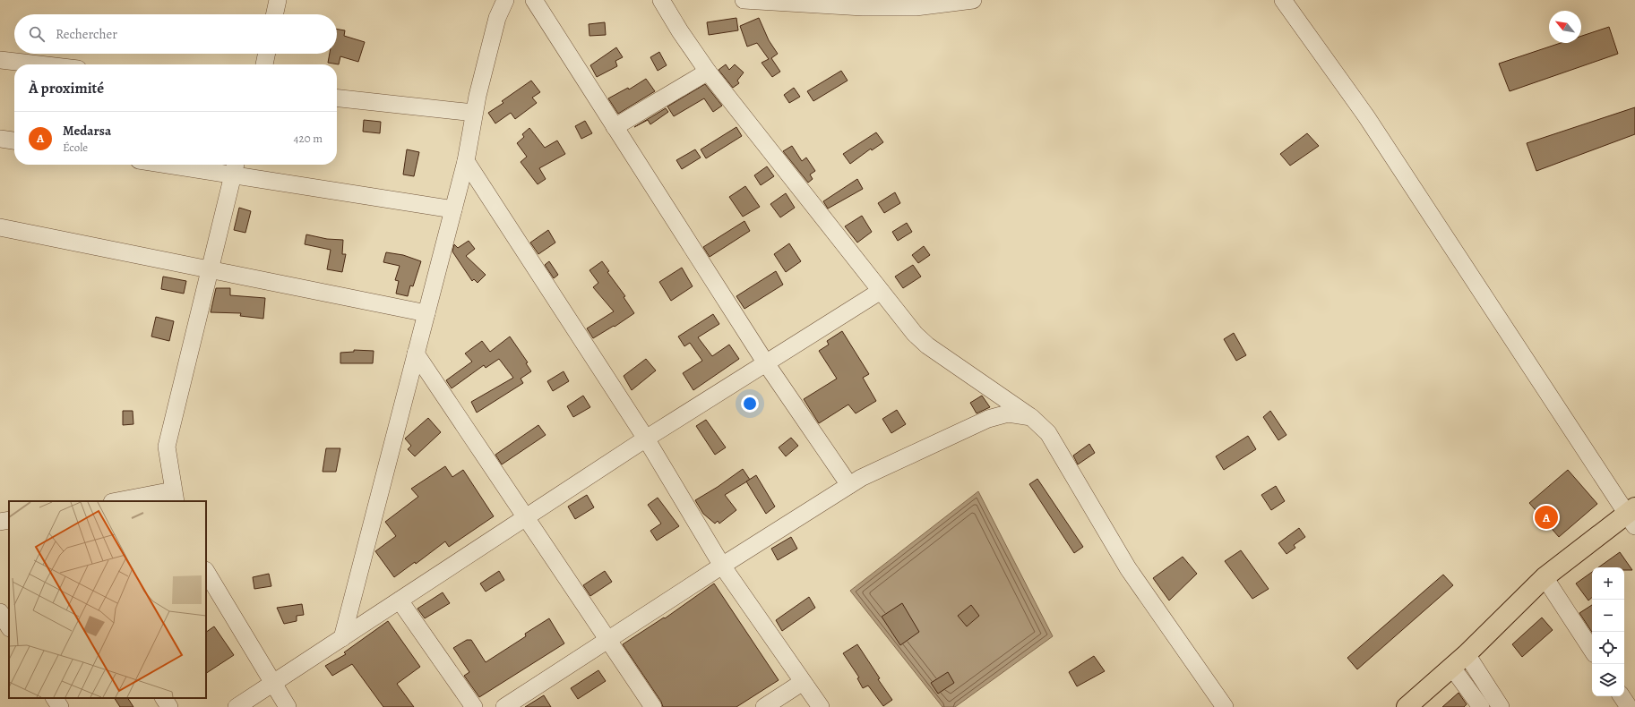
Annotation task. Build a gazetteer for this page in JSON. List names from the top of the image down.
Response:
{
  "north": "top left",
  "page": {
    "search": "Rechercher",
    "heading": "À proximité",
    "list": [
      {
        "mark": "A",
        "name": "Medarsa",
        "note": "École",
        "value": "420 m"
      }
    ],
    "pins": "A",
    "map_buttons": ["+", "−"]
  }
}
